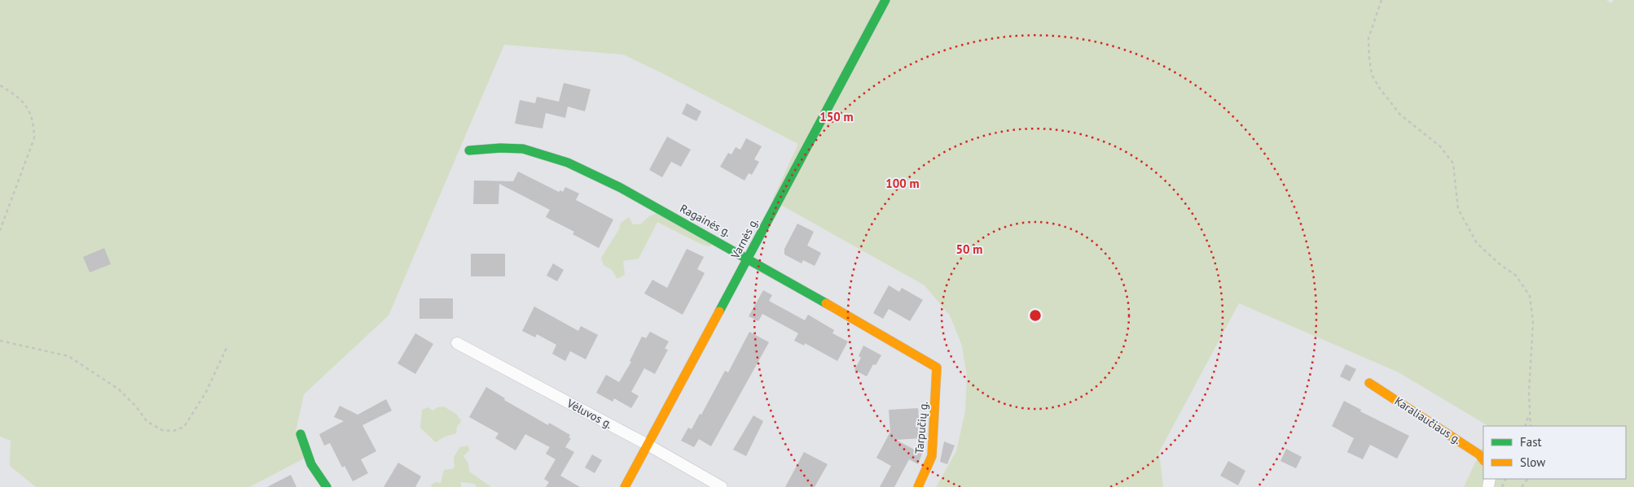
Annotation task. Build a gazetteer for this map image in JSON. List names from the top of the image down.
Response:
{
  "streets": {
    "street": [
      "Ragainės g.",
      "Varnės g.",
      "Vėluvos g.",
      "Karaliaučiaus g.",
      "Tarpučių g."
    ]
  },
  "crossings": [
    ["Ragainės g.", "Varnės g."],
    ["Ragainės g.", "Tarpučių g."],
    ["Varnės g.", "Vėluvos g."]
  ],
  "legend": ["Fast", "Slow"],
  "rings": ["150 m", "100 m", "50 m"]
}
